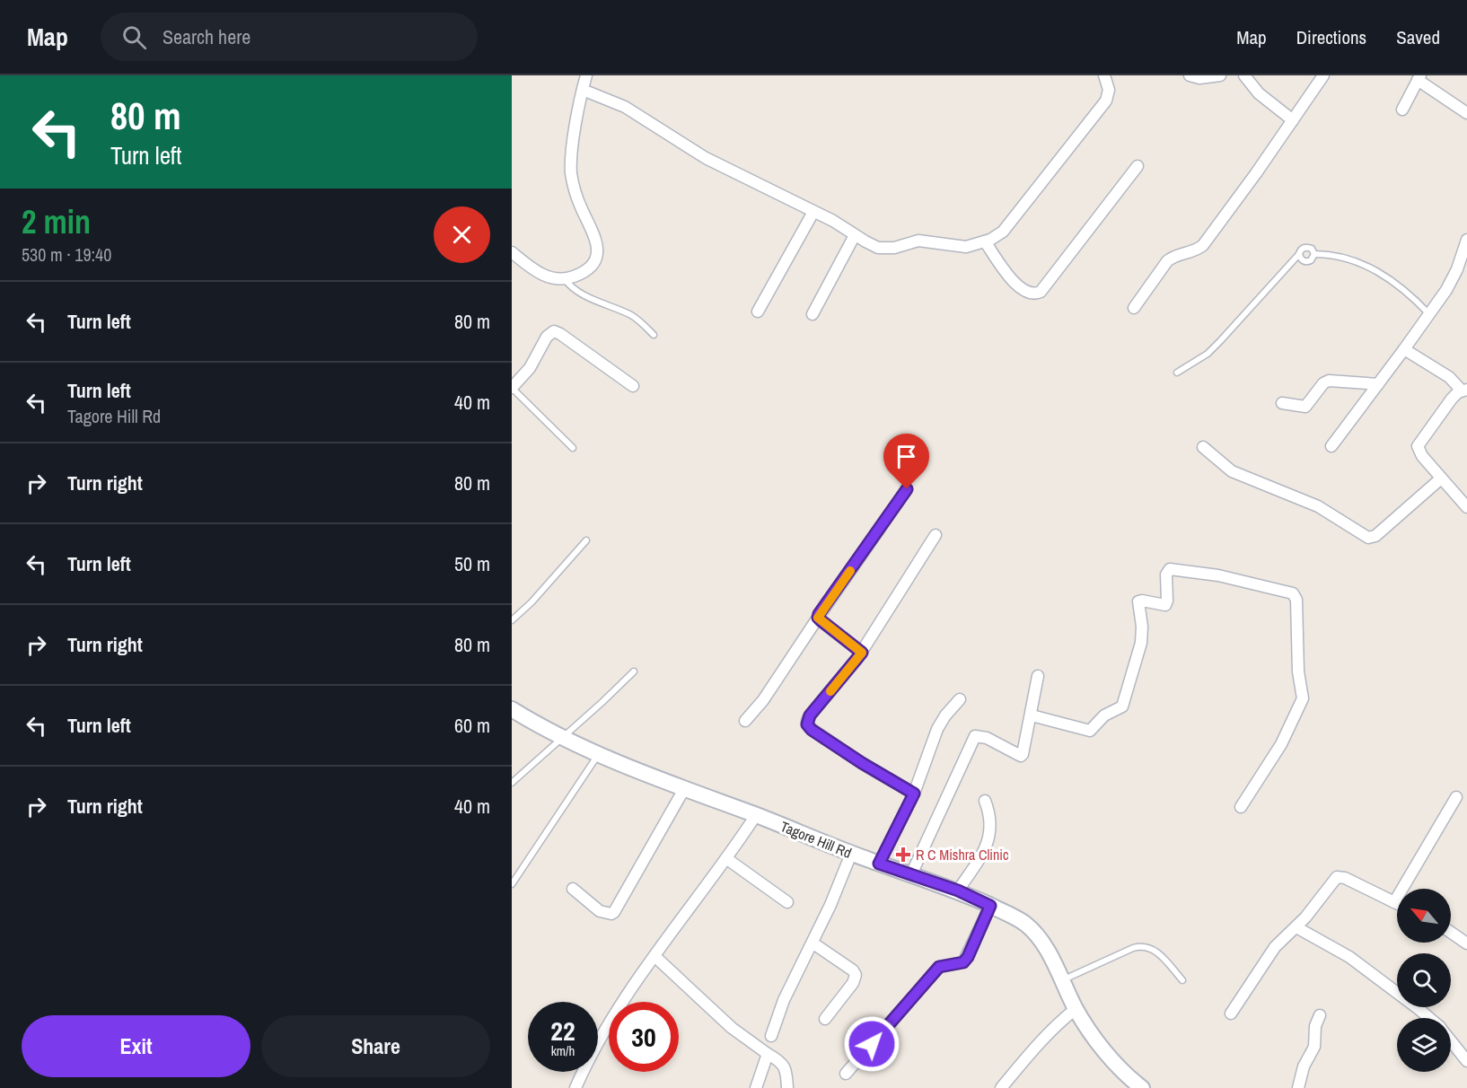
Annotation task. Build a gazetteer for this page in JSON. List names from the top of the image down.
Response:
{
  "streets": {
    "main road": ["Tagore Hill Rd"]
  },
  "places": {
    "health": ["R C Mishra Clinic"]
  },
  "north": "top left",
  "page": {
    "header": "Map",
    "search": "Search here",
    "nav": ["Map", "Directions", "Saved"],
    "turn": ["80 m", "Turn left"],
    "heading": ["2 min", "530 m · 19:40"],
    "list": [
      {
        "name": "Turn left",
        "value": "80 m"
      },
      {
        "name": "Turn left",
        "note": "Tagore Hill Rd",
        "value": "40 m"
      },
      {
        "name": "Turn right",
        "value": "80 m"
      },
      {
        "name": "Turn left",
        "value": "50 m"
      },
      {
        "name": "Turn right",
        "value": "80 m"
      },
      {
        "name": "Turn left",
        "value": "60 m"
      },
      {
        "name": "Turn right",
        "value": "40 m"
      }
    ],
    "speed": "22 km/h",
    "limit": "30",
    "buttons": ["Exit", "Share"]
  }
}
